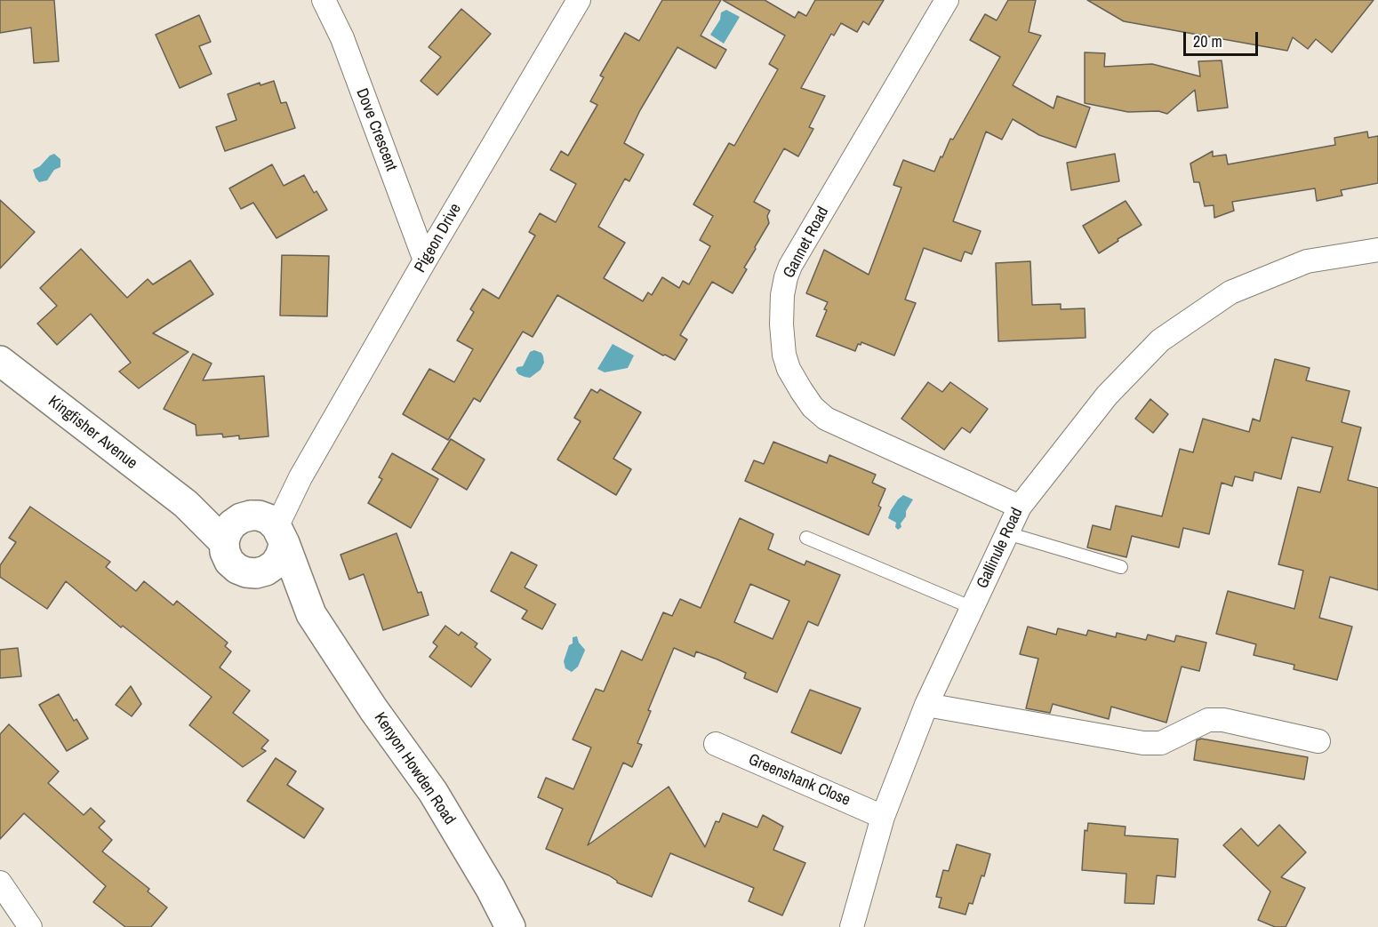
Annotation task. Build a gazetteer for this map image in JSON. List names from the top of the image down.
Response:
{
  "streets": {
    "street": [
      "Dove Crescent",
      "Pigeon Drive",
      "Gannet Road",
      "Kingfisher Avenue",
      "Gallinule Road",
      "Kenyon Howden Road",
      "Greenshank Close"
    ]
  },
  "crossings": [
    ["Dove Crescent", "Pigeon Drive"],
    ["Pigeon Drive", "Kingfisher Avenue"],
    ["Pigeon Drive", "Kenyon Howden Road"],
    ["Gannet Road", "Gallinule Road"],
    ["Kingfisher Avenue", "Kenyon Howden Road"],
    ["Gallinule Road", "Greenshank Close"]
  ],
  "scale_bar": "20 m"
}
